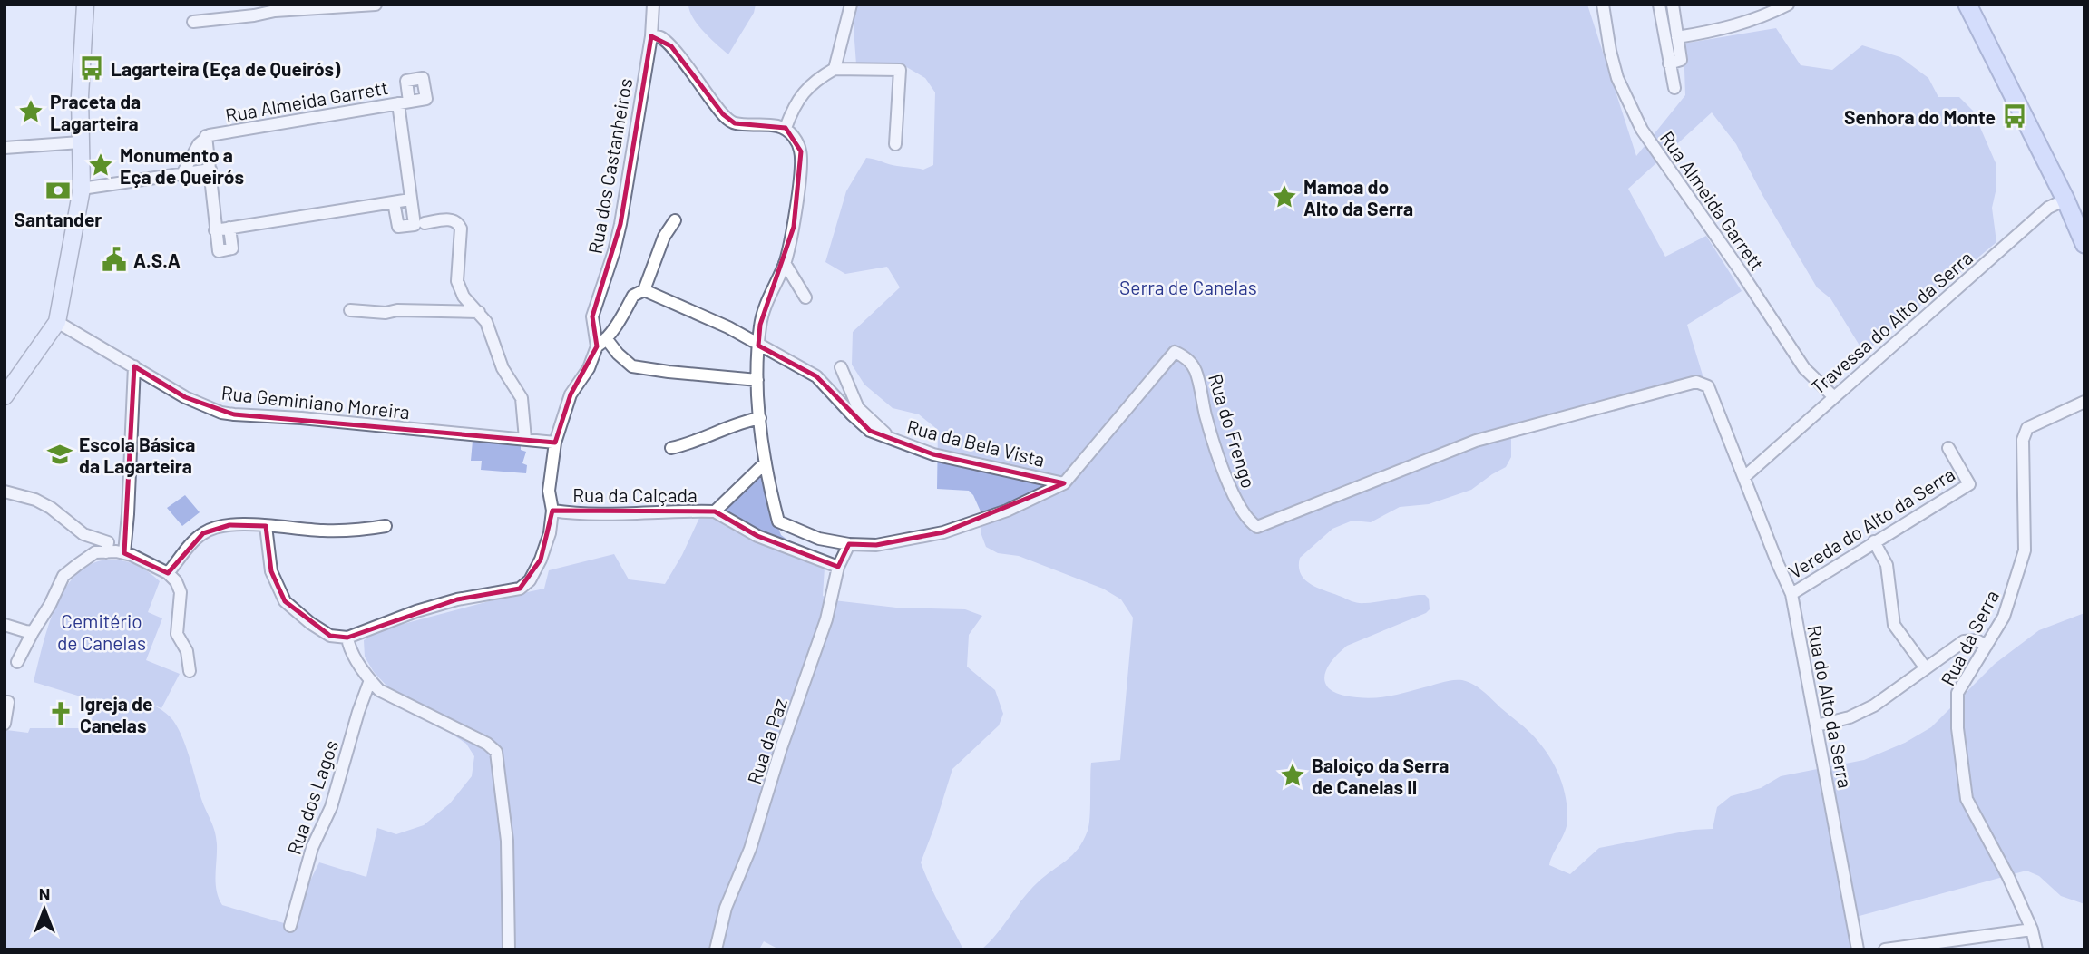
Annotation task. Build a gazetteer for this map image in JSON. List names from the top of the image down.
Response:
{
  "streets": {
    "street": [
      "Rua Almeida Garrett",
      "Rua dos Castanheiros",
      "Travessa do Alto da Serra",
      "Rua Geminiano Moreira",
      "Rua do Frengo",
      "Rua da Bela Vista",
      "Rua da Calçada",
      "Vereda do Alto da Serra",
      "Rua da Serra",
      "Rua do Alto da Serra",
      "Rua da Paz",
      "Rua dos Lagos"
    ]
  },
  "crossings": [
    ["Rua Almeida Garrett", "Travessa do Alto da Serra"],
    ["Travessa do Alto da Serra", "Rua do Frengo"],
    ["Travessa do Alto da Serra", "Rua do Alto da Serra"],
    ["Rua Geminiano Moreira", "Rua da Calçada"],
    ["Rua do Frengo", "Rua da Bela Vista"],
    ["Rua do Frengo", "Rua da Calçada"],
    ["Rua do Frengo", "Rua do Alto da Serra"],
    ["Rua do Frengo", "Rua da Paz"],
    ["Vereda do Alto da Serra", "Rua do Alto da Serra"]
  ],
  "parks": ["Serra de Canelas", "Cemitério de Canelas"],
  "places": {
    "bus stop": ["Lagarteira (Eça de Queirós)", "Senhora do Monte"],
    "place": [
      "Praceta da Lagarteira",
      "Monumento a Eça de Queirós",
      "Mamoa do Alto da Serra",
      "Baloiço da Serra de Canelas II"
    ],
    "bank": ["Santander"],
    "public building": ["A.S.A"],
    "school or university": ["Escola Básica da Lagarteira"],
    "church": ["Igreja de Canelas"]
  },
  "north": "top"
}
